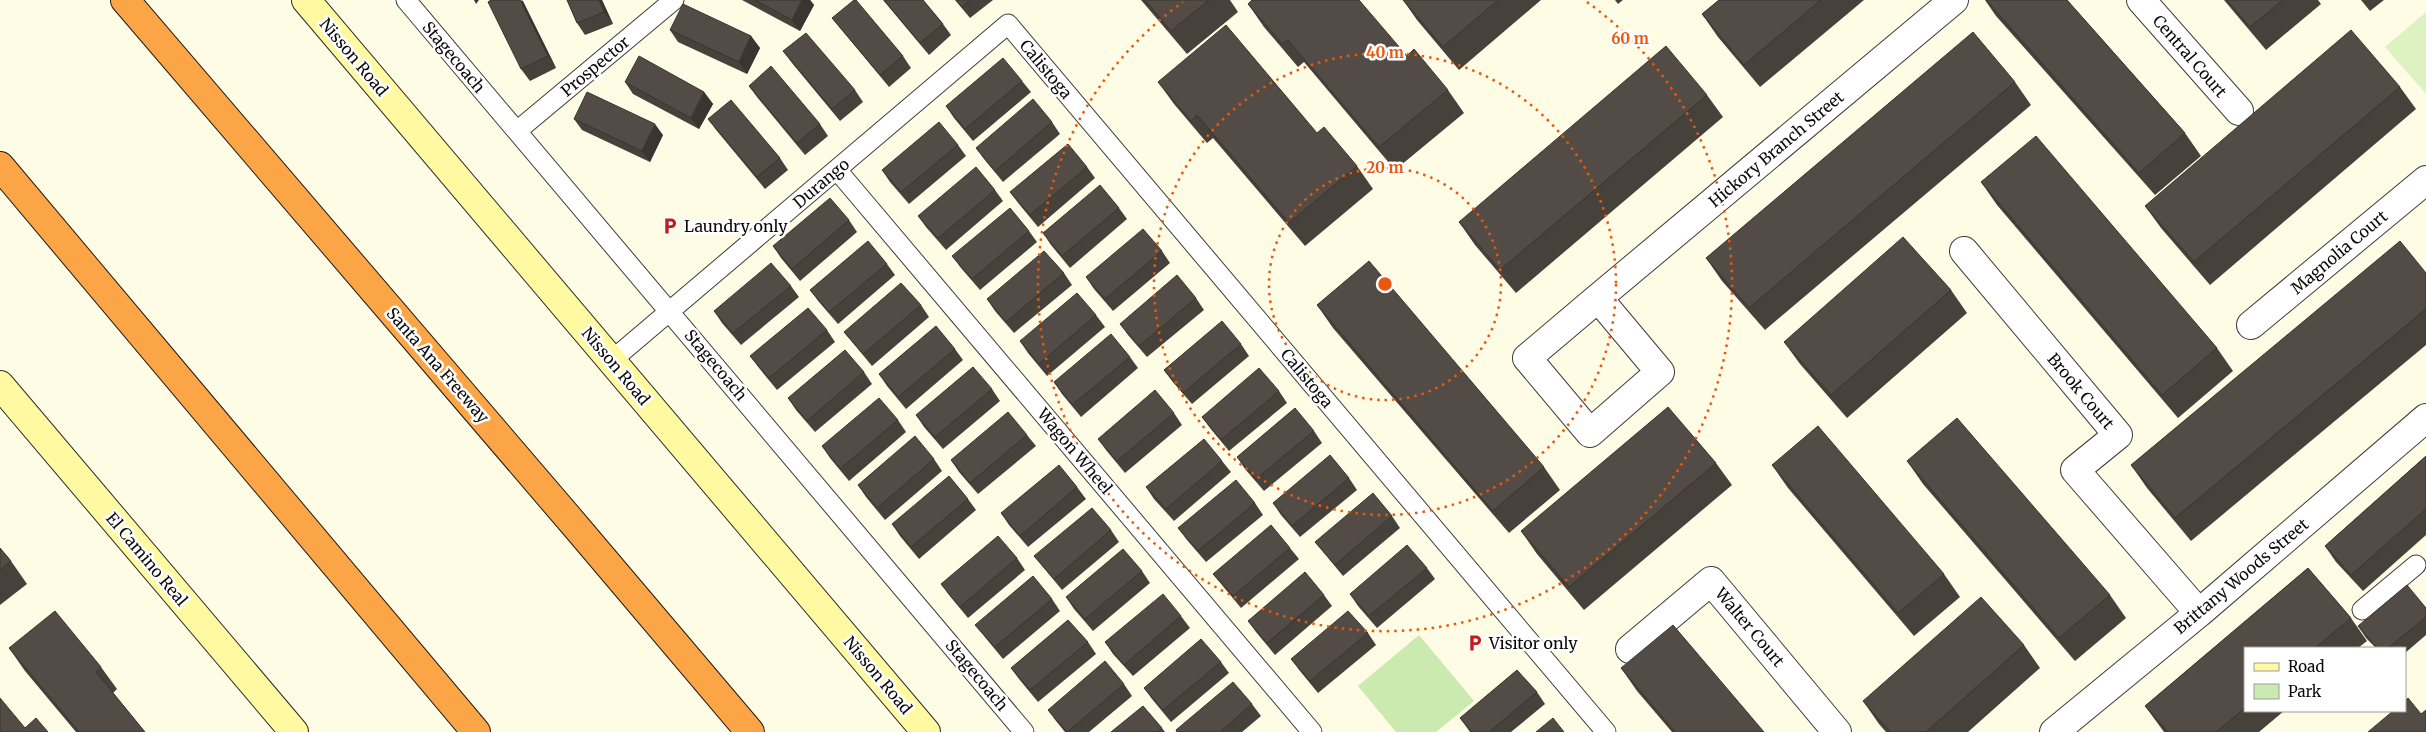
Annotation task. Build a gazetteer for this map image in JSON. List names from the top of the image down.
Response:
{
  "streets": {
    "highway": ["Santa Ana Freeway"],
    "street": [
      "Central Court",
      "Nisson Road",
      "Hickory Branch Street",
      "Magnolia Court",
      "Brook Court",
      "El Camino Real",
      "Brittany Woods Street",
      "Walter Court"
    ],
    "lane": [
      "Stagecoach",
      "Prospector",
      "Calistoga",
      "Durango",
      "Wagon Wheel"
    ]
  },
  "crossings": [
    ["Nisson Road", "Durango"],
    ["Stagecoach", "Prospector"],
    ["Stagecoach", "Durango"],
    ["Calistoga", "Durango"],
    ["Durango", "Wagon Wheel"],
    ["Brook Court", "Brittany Woods Street"]
  ],
  "places": {
    "parking": ["Laundry only", "Visitor only"]
  },
  "legend": ["Road", "Park"],
  "rings": ["60 m", "40 m", "20 m"]
}
